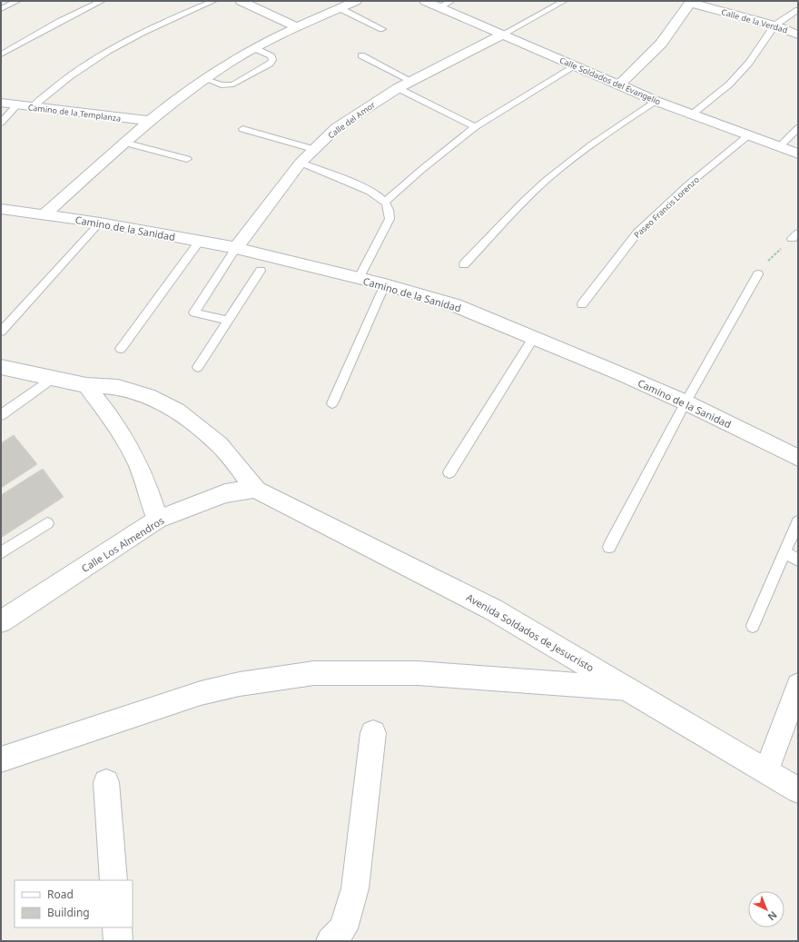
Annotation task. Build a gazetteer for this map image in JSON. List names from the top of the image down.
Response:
{
  "streets": {
    "street": [
      "Calle de la Verdad",
      "Calle Soldados del Evangelio",
      "Camino de la Templanza",
      "Calle del Amor",
      "Camino de la Sanidad",
      "Calle Los Almendros",
      "Avenida Soldados de Jesucristo"
    ],
    "lane": ["Paseo Francis Lorenzo"]
  },
  "crossings": [
    ["Calle Soldados del Evangelio", "Calle del Amor"],
    ["Calle Soldados del Evangelio", "Paseo Francis Lorenzo"],
    ["Calle del Amor", "Camino de la Sanidad"],
    ["Calle Los Almendros", "Avenida Soldados de Jesucristo"]
  ],
  "legend": ["Road", "Building"],
  "north": "bottom right"
}
